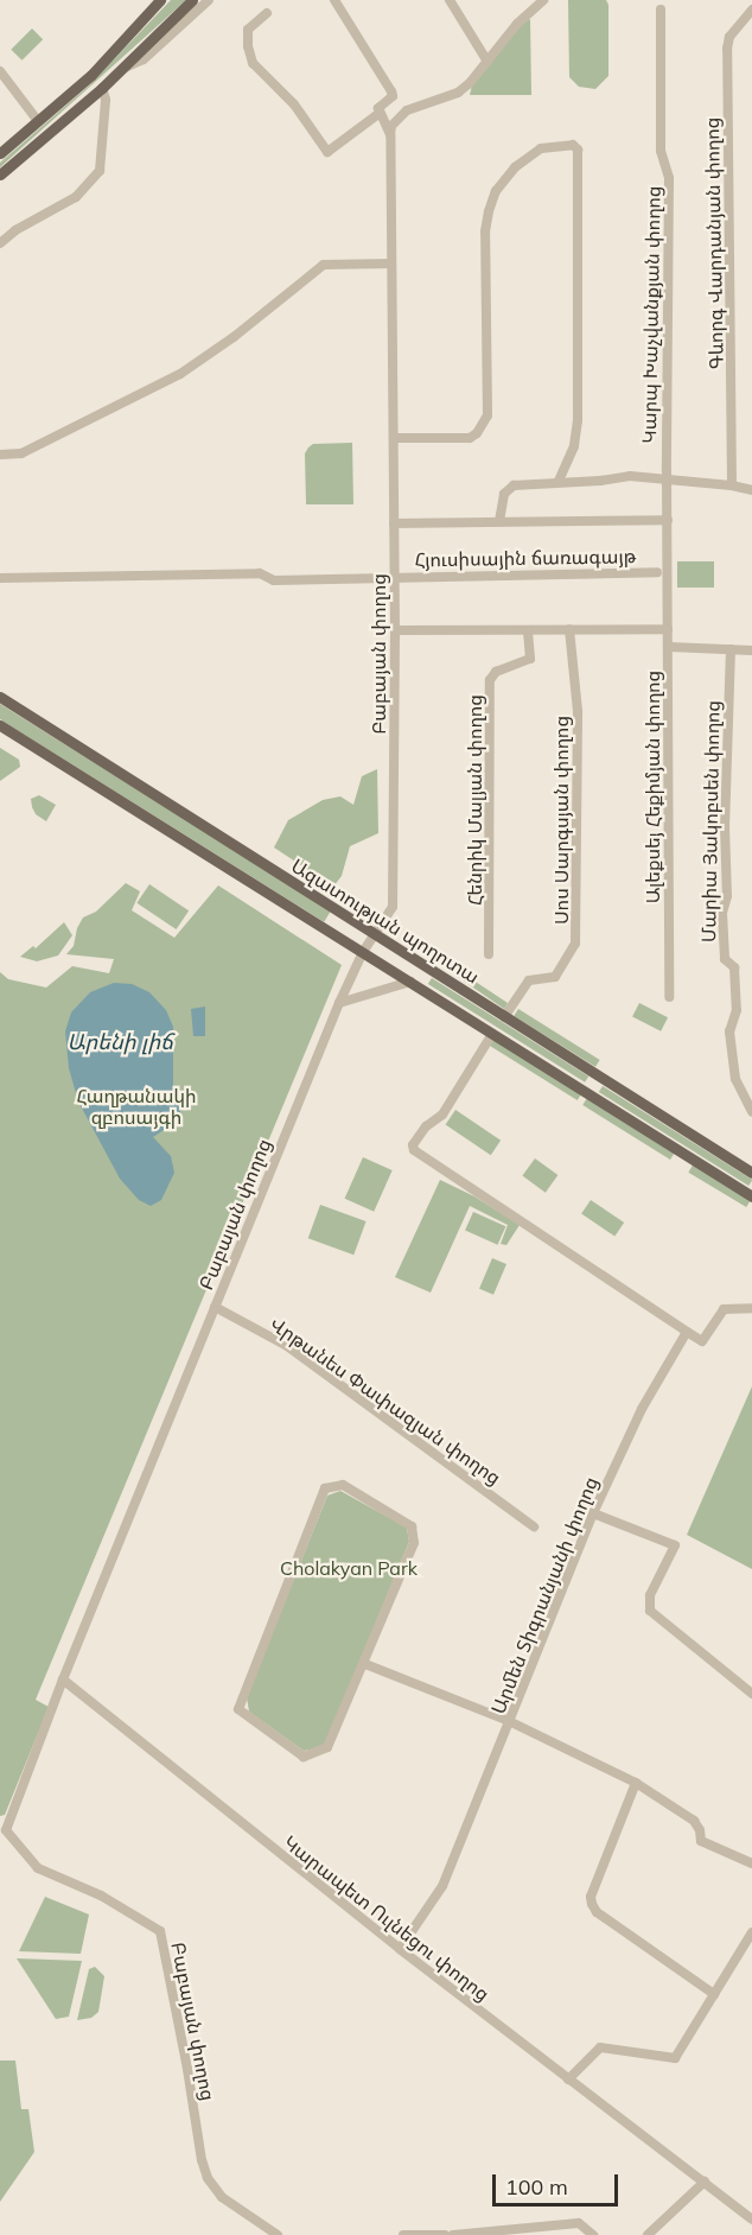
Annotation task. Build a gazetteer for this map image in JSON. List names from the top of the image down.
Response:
{
  "streets": {
    "main road": ["Ազատության պողոտա"],
    "street": [
      "Գևորգ Վարդանյան փողոց",
      "Կարպ Խաչվանքյան փողոց",
      "Հյուսիսային ճառագայթ",
      "Բաբայան փողոց",
      "Ալեքսեյ Հեքիմյան փողոց",
      "Հենրիկ Մալյան փողոց",
      "Սոս Սարգսյան փողոց",
      "Մարիա Յակոբսեն փողոց",
      "Վրթանես Փափազյան փողոց",
      "Արմեն Տիգրանյանի փողոց",
      "Կարապետ Ուլնեցու փողոց"
    ]
  },
  "crossings": [
    ["Կարպ Խաչվանքյան փողոց", "Ալեքսեյ Հեքիմյան փողոց"],
    ["Հյուսիսային ճառագայթ", "Բաբայան փողոց"],
    ["Բաբայան փողոց", "Ազատության պողոտա"],
    ["Բաբայան փողոց", "Վրթանես Փափազյան փողոց"],
    ["Բաբայան փողոց", "Կարապետ Ուլնեցու փողոց"],
    ["Սոս Սարգսյան փողոց", "Ազատության պողոտա"],
    ["Արմեն Տիգրանյանի փողոց", "Կարապետ Ուլնեցու փողոց"]
  ],
  "water": ["Արենի լիճ"],
  "parks": ["Հաղթանակի զբոսայգի", "Cholakyan Park"],
  "scale_bar": "100 m"
}
